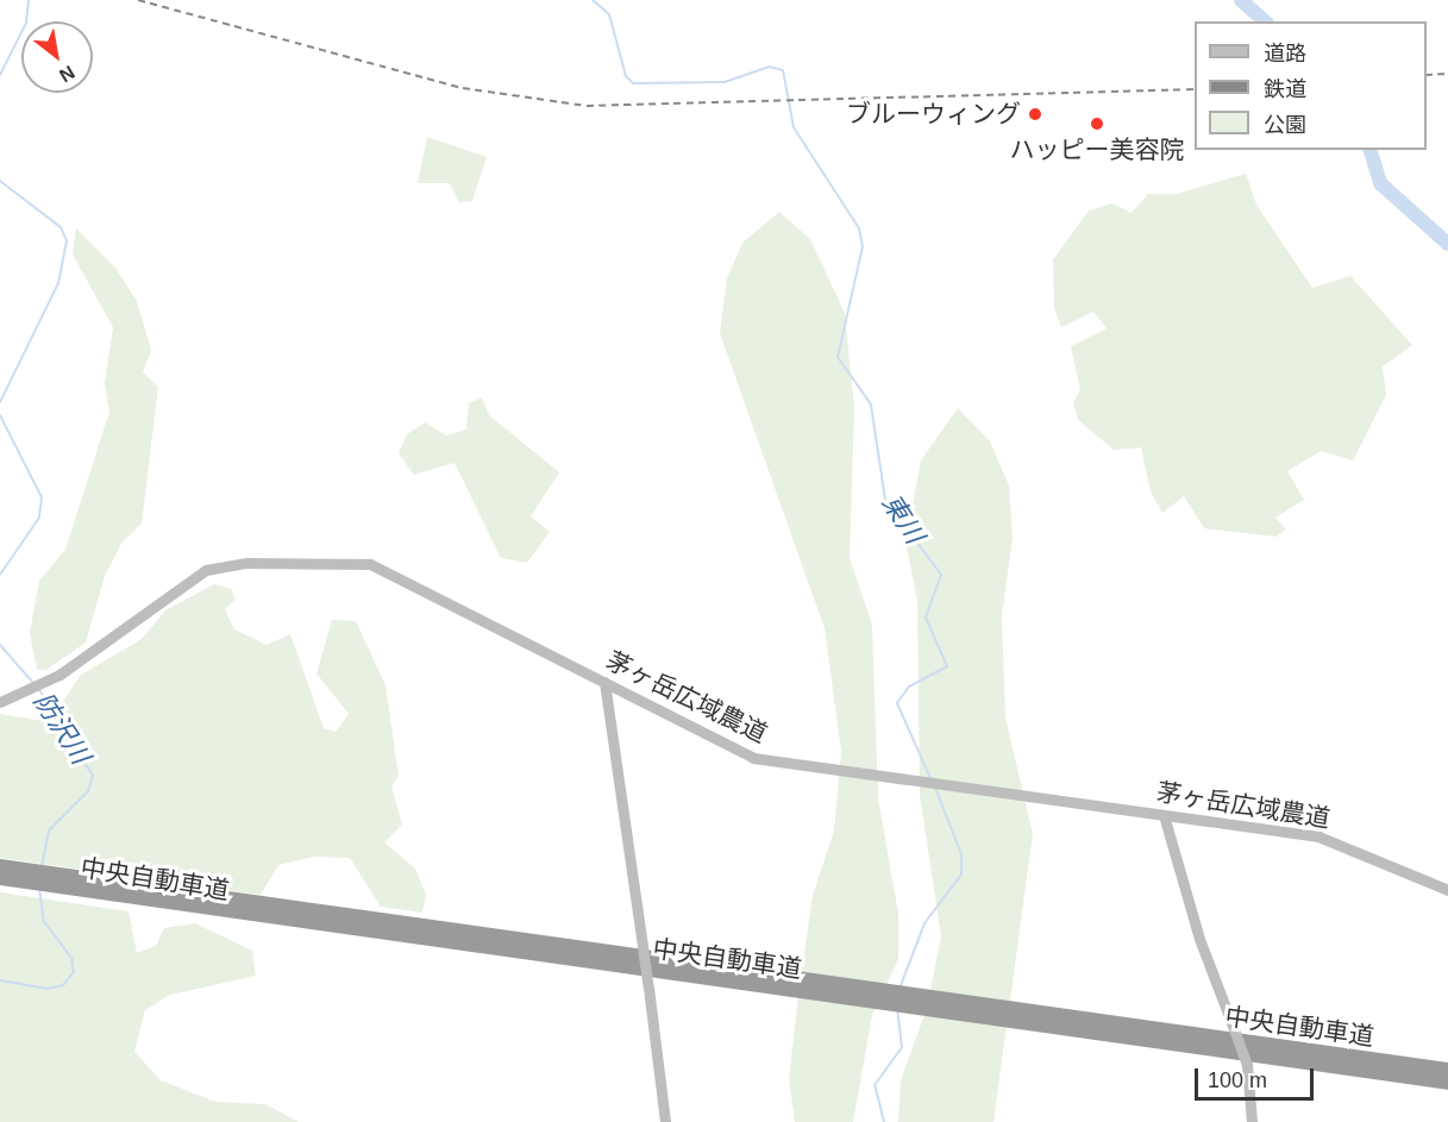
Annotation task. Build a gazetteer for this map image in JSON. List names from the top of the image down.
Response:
{
  "streets": {
    "highway": ["中央自動車道"],
    "street": ["茅ヶ岳広域農道"]
  },
  "water": ["東川", "防沢川"],
  "places": ["ブルーウィング", "ハッピー美容院"],
  "legend": ["道路", "鉄道", "公園"],
  "scale_bar": "100 m",
  "north": "bottom right"
}
